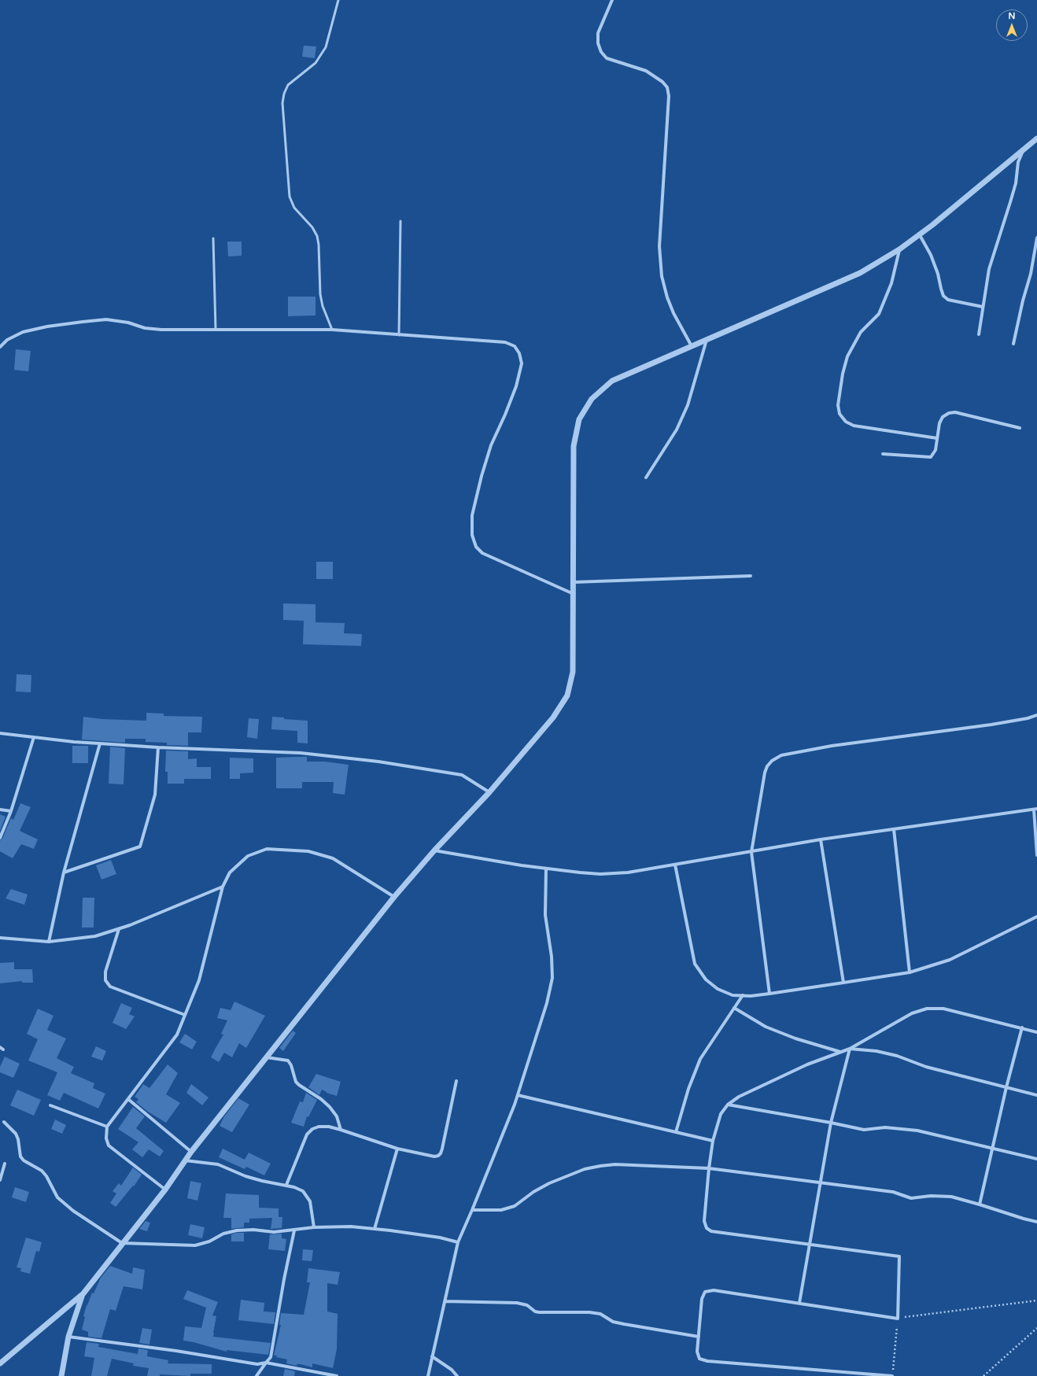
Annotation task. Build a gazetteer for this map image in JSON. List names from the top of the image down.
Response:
{
  "north": "top"
}
